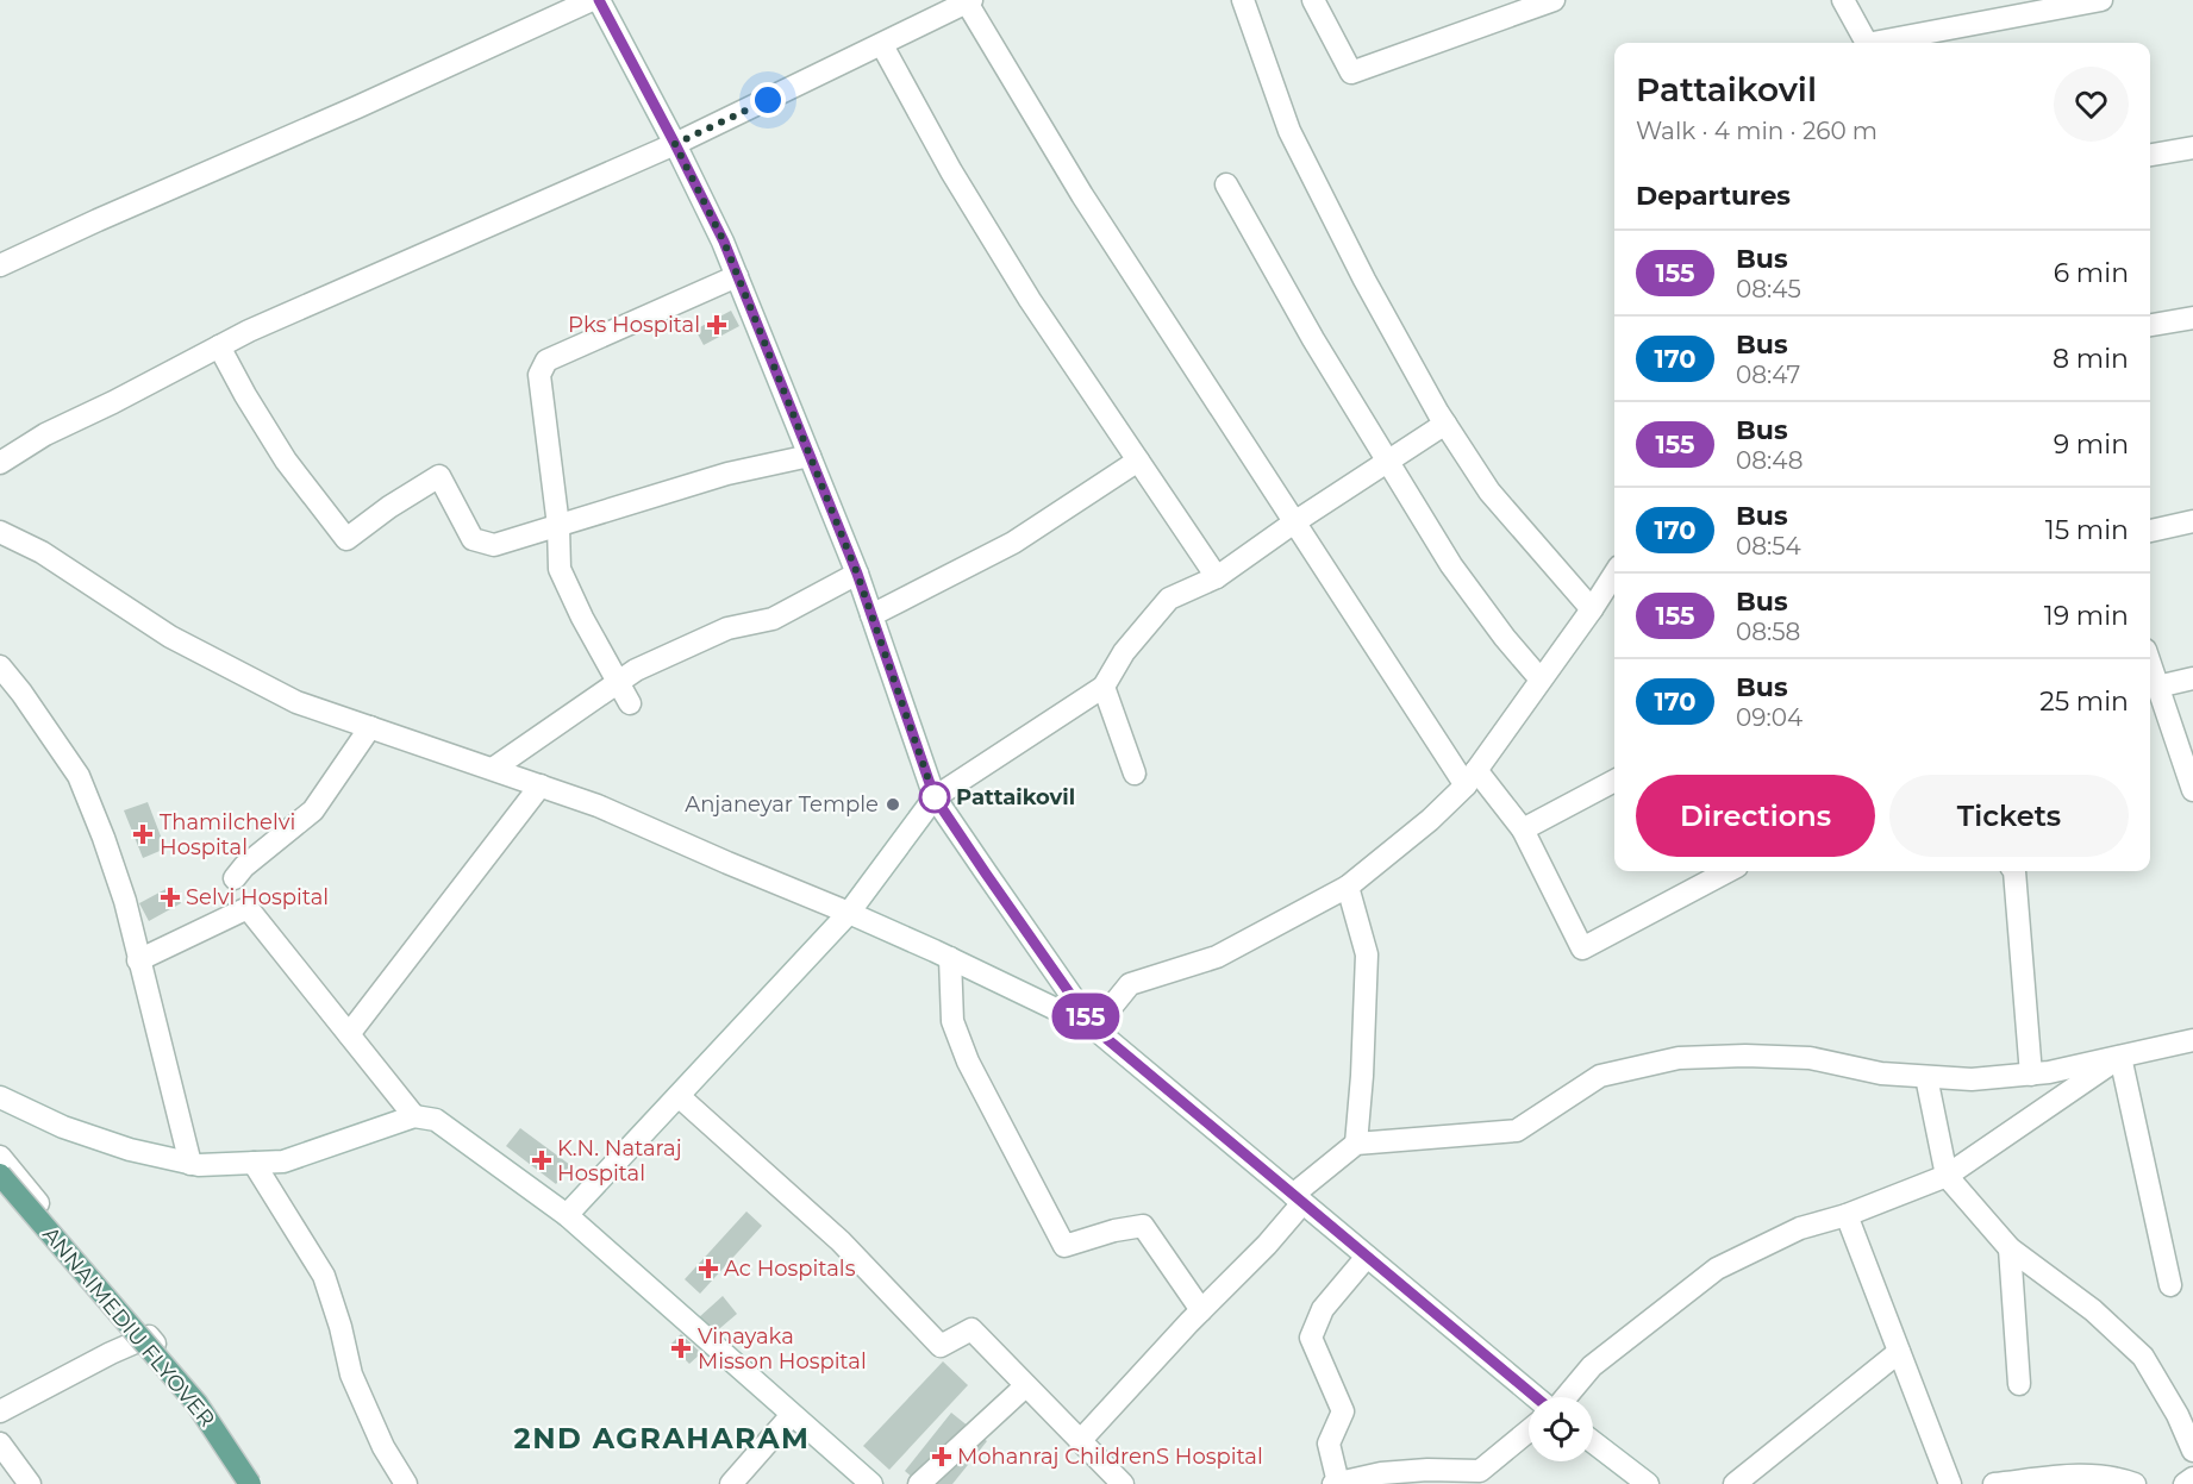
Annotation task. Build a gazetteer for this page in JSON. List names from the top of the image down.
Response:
{
  "streets": {
    "main road": ["ANNAIMEDIU FLYOVER"]
  },
  "districts": ["2ND AGRAHARAM"],
  "places": {
    "health": [
      "Pks Hospital",
      "Thamilchelvi Hospital",
      "Selvi Hospital",
      "K.N. Nataraj Hospital",
      "Ac Hospitals",
      "Vinayaka Misson Hospital",
      "Mohanraj ChildrenS Hospital"
    ],
    "other": ["Pattaikovil", "Anjaneyar Temple"]
  },
  "lines": ["bus line 155"],
  "page": {
    "on_map": "155",
    "heading": [
      ["Pattaikovil", "Walk · 4 min · 260 m"],
      "Departures"
    ],
    "list": [
      {
        "mark": "155",
        "name": "Bus",
        "note": "08:45",
        "value": "6 min"
      },
      {
        "mark": "170",
        "name": "Bus",
        "note": "08:47",
        "value": "8 min"
      },
      {
        "mark": "155",
        "name": "Bus",
        "note": "08:48",
        "value": "9 min"
      },
      {
        "mark": "170",
        "name": "Bus",
        "note": "08:54",
        "value": "15 min"
      },
      {
        "mark": "155",
        "name": "Bus",
        "note": "08:58",
        "value": "19 min"
      },
      {
        "mark": "170",
        "name": "Bus",
        "note": "09:04",
        "value": "25 min"
      }
    ],
    "buttons": ["Directions", "Tickets"]
  }
}
